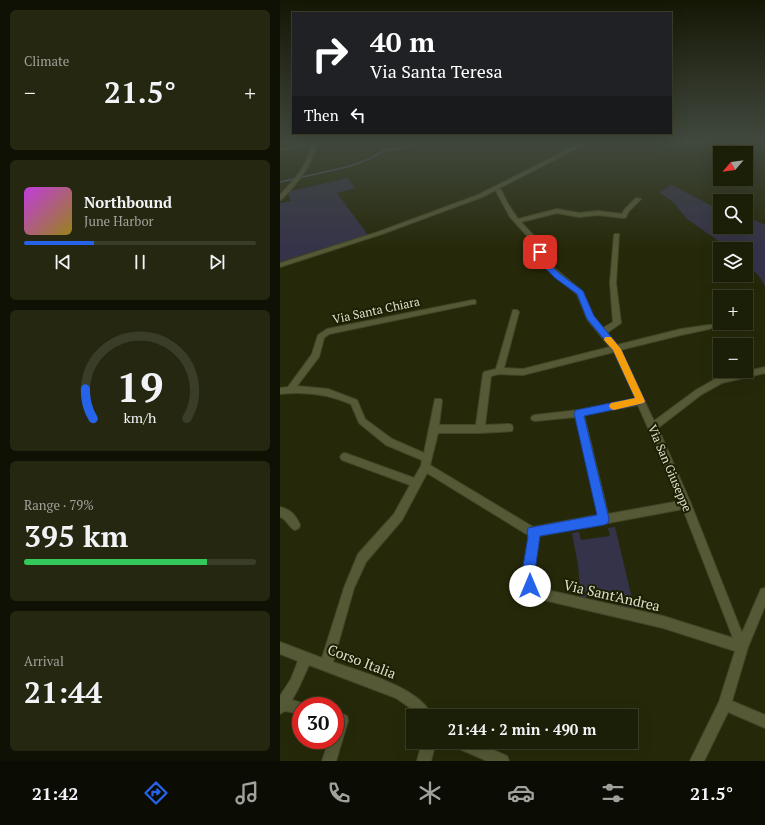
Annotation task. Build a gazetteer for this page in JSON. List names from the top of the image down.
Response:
{
  "streets": {
    "street": [
      "Via Santa Chiara",
      "Via San Giuseppe",
      "Via Sant'Andrea",
      "Corso Italia"
    ]
  },
  "crossings": [
    ["Via San Giuseppe", "Via Sant'Andrea"]
  ],
  "north": "bottom left",
  "page": {
    "tile": [
      "Climate",
      ["Range · 79%", "395 km"],
      ["Arrival", "21:44"]
    ],
    "turn": ["40 m", "Via Santa Teresa"],
    "heat": ["−", "21.5°", "+"],
    "then": "Then",
    "map_buttons": ["+", "−"],
    "song": ["Northbound", "June Harbor"],
    "limit": "30",
    "trip": "21:44 · 2 min · 490 m",
    "tabs": ["21:42", "21.5°"],
    "gauge": ["19", "km/h"]
  }
}
